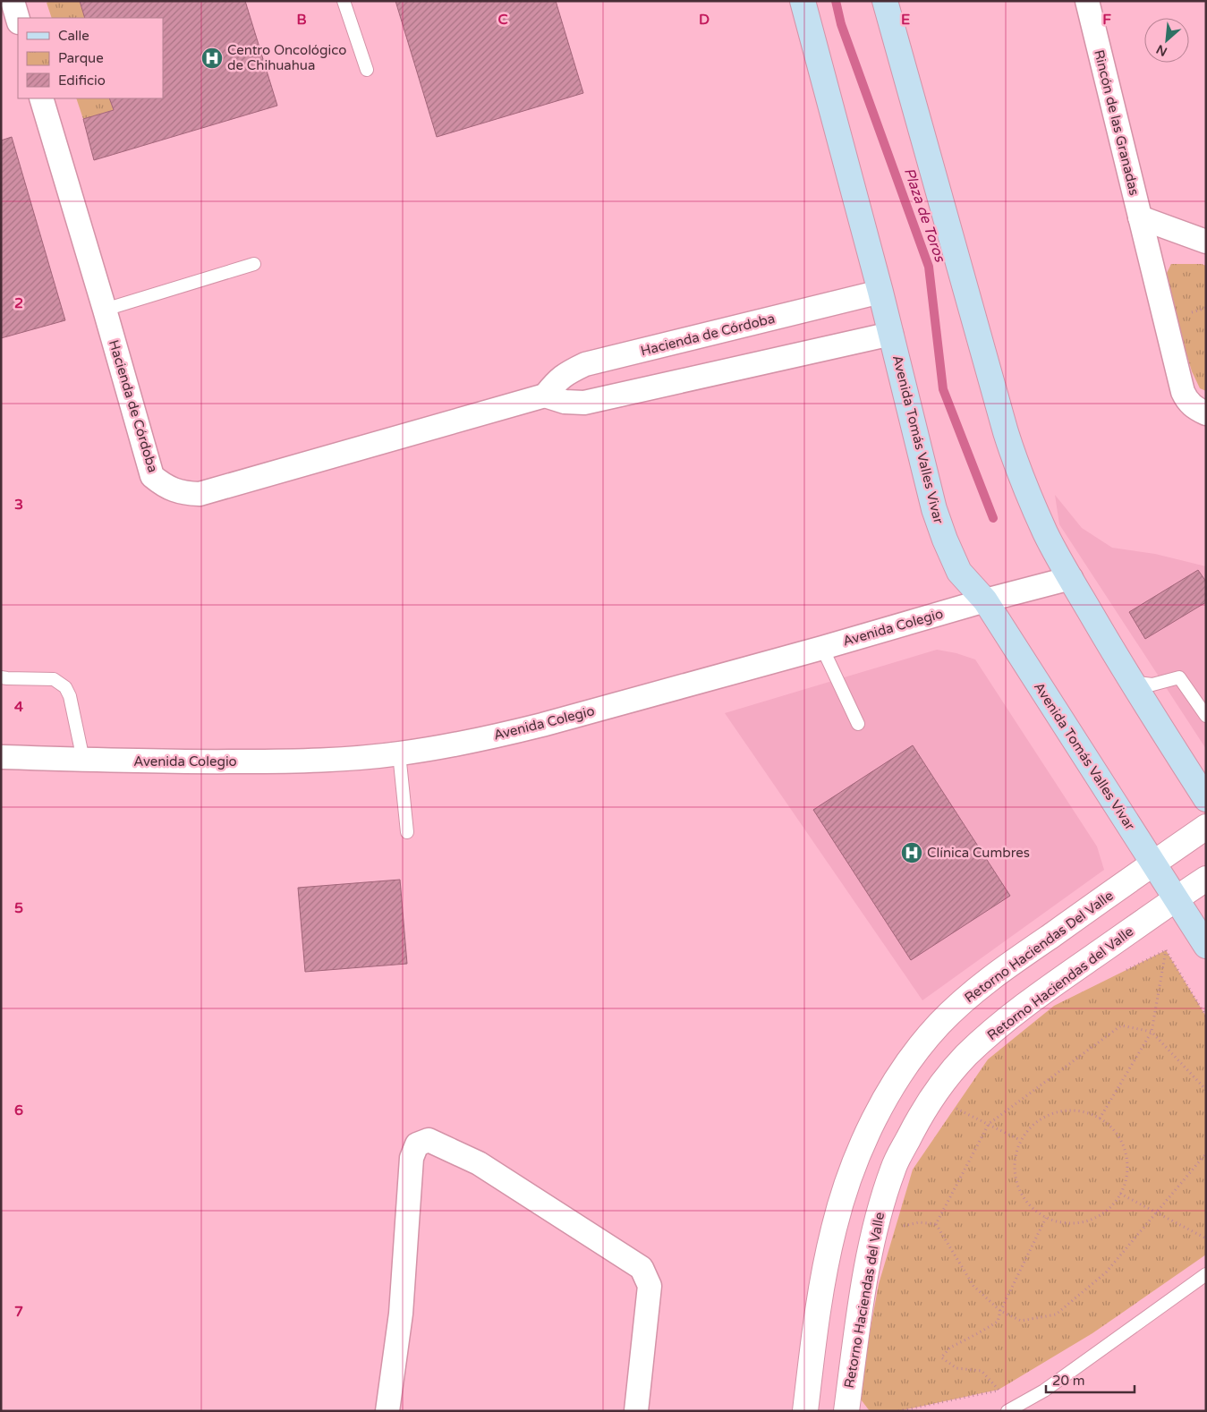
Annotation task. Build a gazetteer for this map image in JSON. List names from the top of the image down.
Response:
{
  "streets": {
    "main road": ["Avenida Tomás Valles Vivar"],
    "street": [
      "Rincón de las Granadas",
      "Hacienda de Córdoba",
      "Avenida Colegio",
      "Retorno Haciendas Del Valle",
      "Retorno Haciendas del Valle"
    ]
  },
  "crossings": [
    ["Hacienda de Córdoba", "Avenida Tomás Valles Vivar"],
    ["Avenida Tomás Valles Vivar", "Avenida Colegio"],
    ["Avenida Tomás Valles Vivar", "Retorno Haciendas Del Valle"],
    ["Avenida Tomás Valles Vivar", "Retorno Haciendas del Valle"]
  ],
  "water": ["Plaza de Toros"],
  "places": {
    "hospital": ["Centro Oncológico de Chihuahua", "Clínica Cumbres"]
  },
  "legend": ["Calle", "Parque", "Edificio"],
  "scale_bar": "20 m",
  "north": "bottom left",
  "grid": {
    "columns": [
      "B",
      "C",
      "D",
      "E",
      "F"
    ],
    "rows": [
      "2",
      "3",
      "4",
      "5",
      "6",
      "7"
    ]
  }
}
